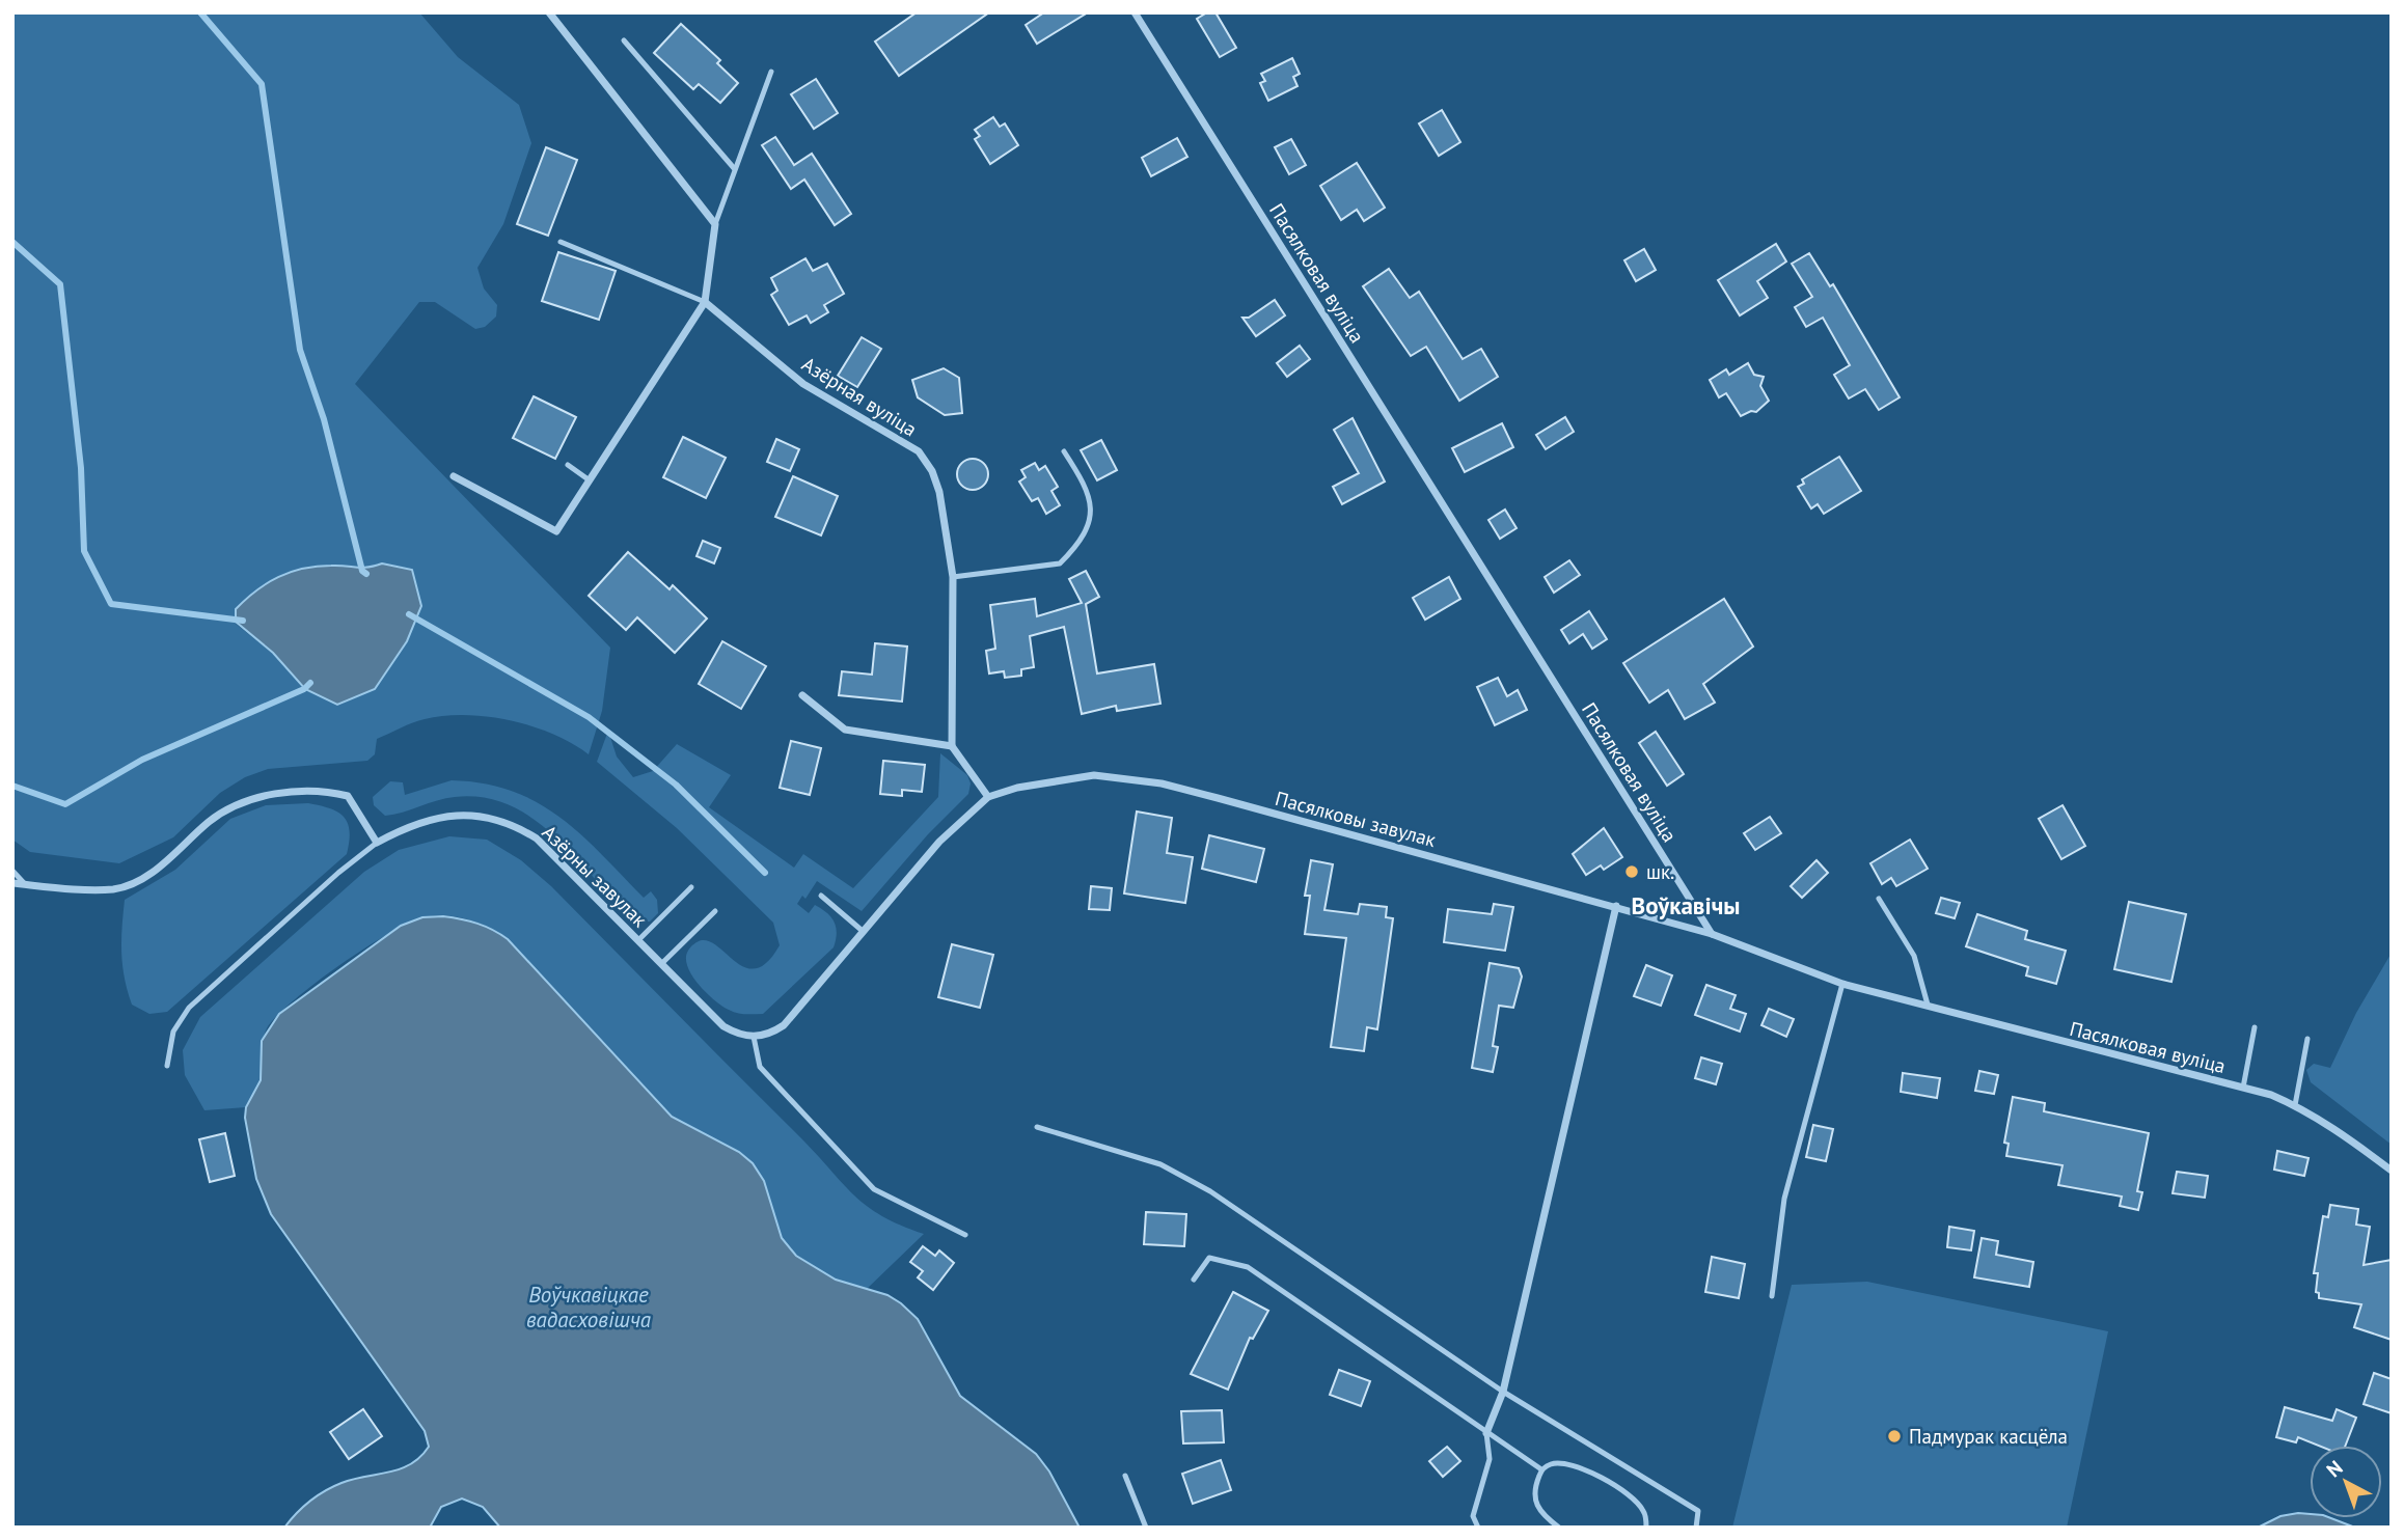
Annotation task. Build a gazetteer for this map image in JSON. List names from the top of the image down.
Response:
{
  "streets": {
    "street": [
      "Пасялковая вуліца",
      "Азёрная вуліца",
      "Пасялковы завулак",
      "Азёрны завулак"
    ]
  },
  "crossings": [
    ["Пасялковая вуліца", "Пасялковы завулак"]
  ],
  "districts": ["Воўкавічы"],
  "water": ["Воўчкавіцкае вадасховішча"],
  "places": ["шк.", "Падмурак касцёла"],
  "north": "top left"
}
